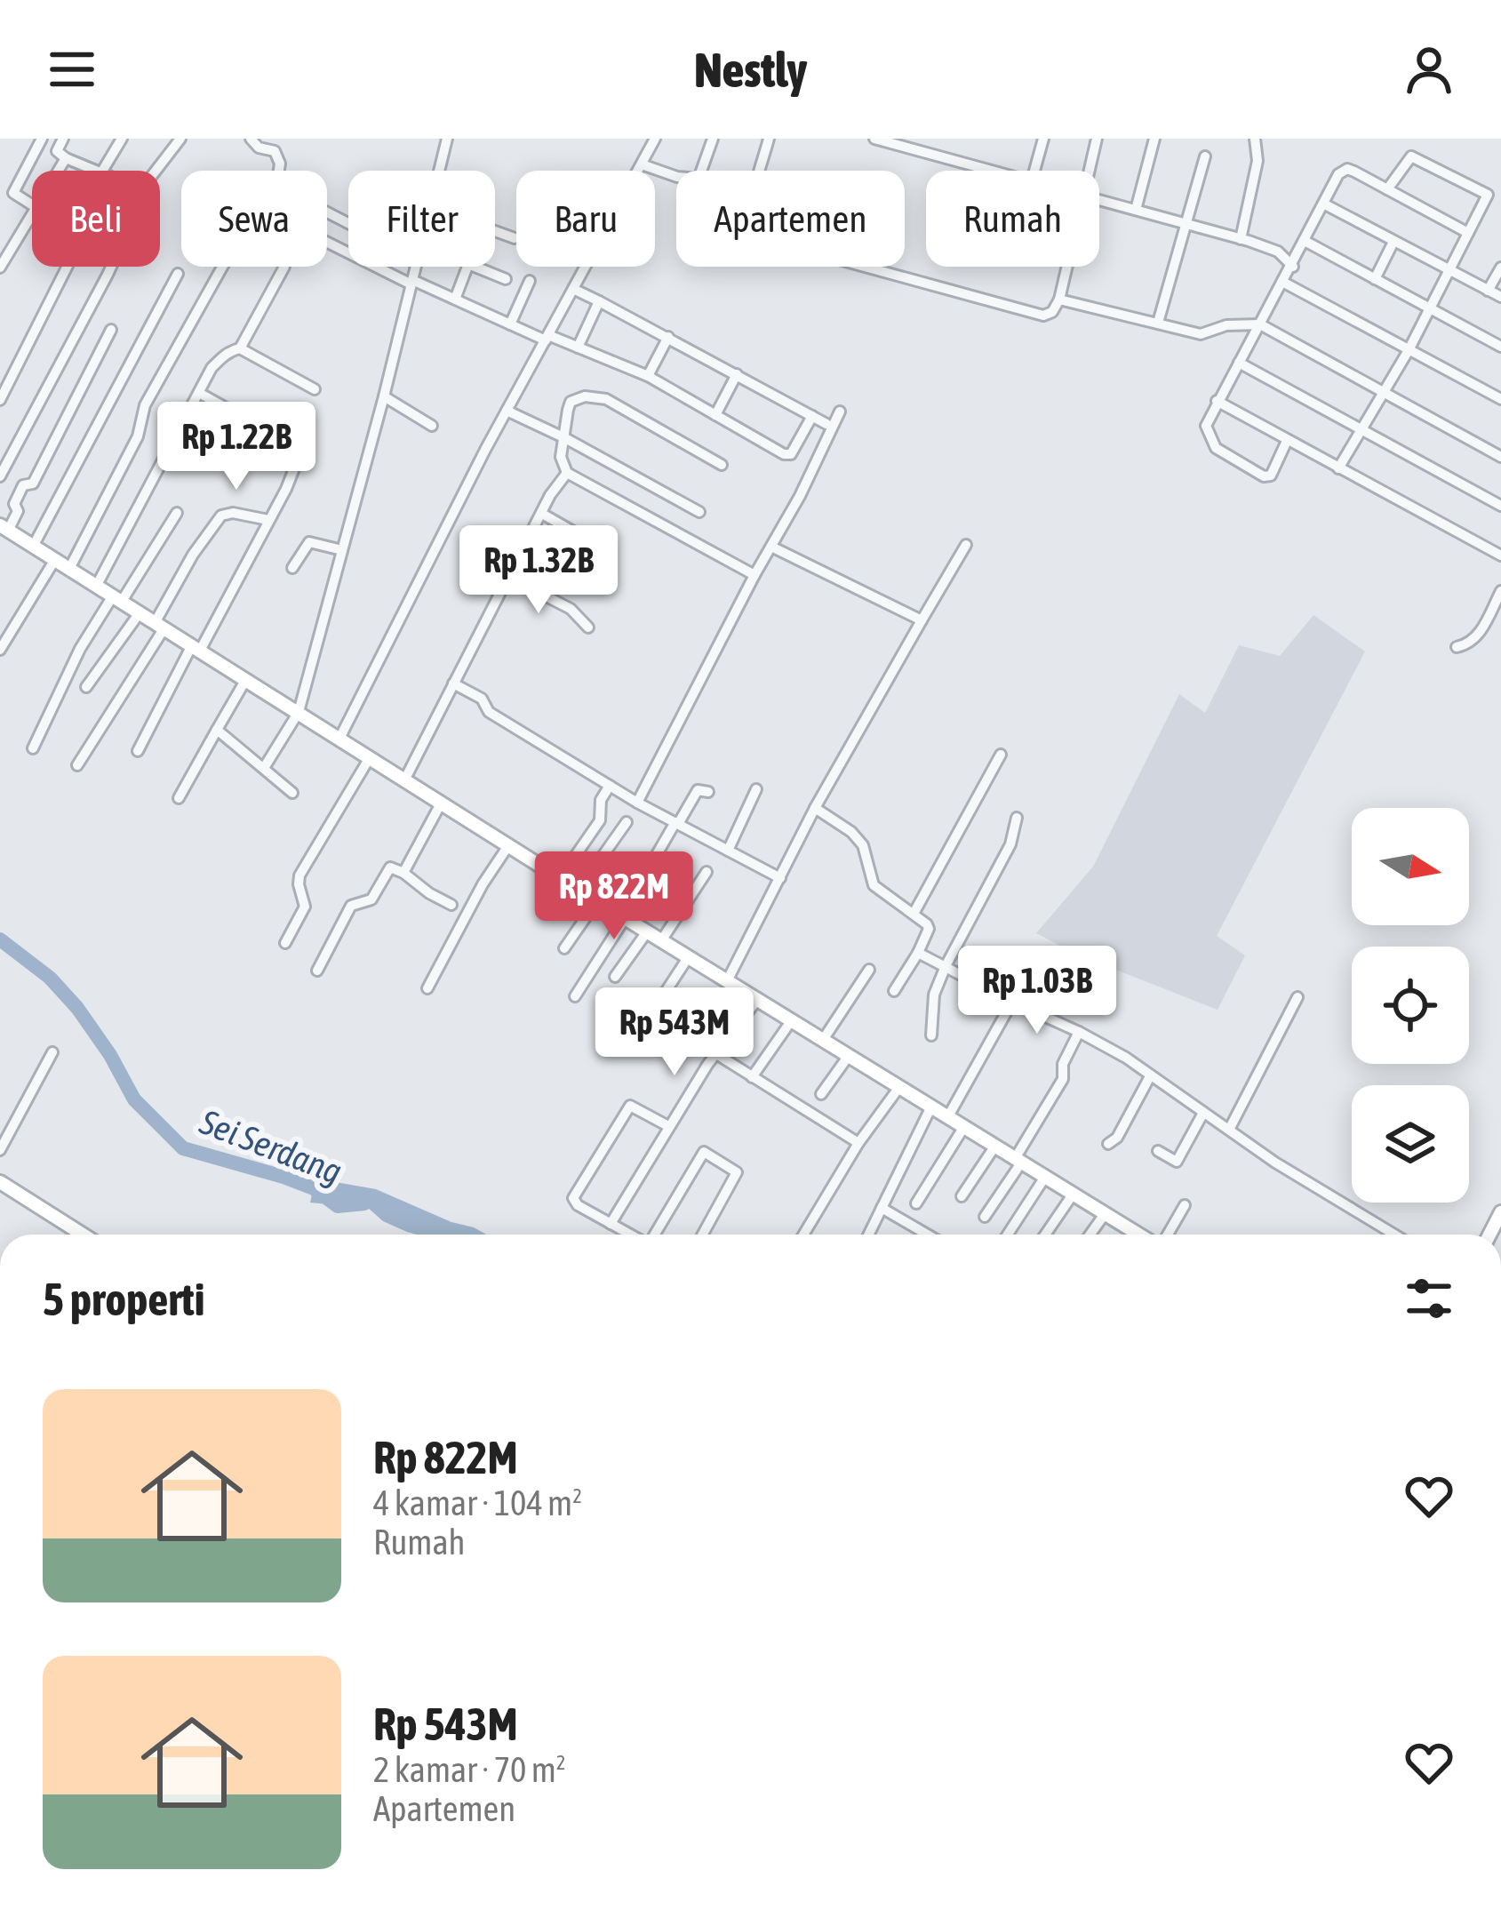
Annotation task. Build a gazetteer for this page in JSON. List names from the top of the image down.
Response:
{
  "water": ["Sei Serdang"],
  "north": "right",
  "page": {
    "header": "Nestly",
    "chip": [
      "Beli",
      "Sewa",
      "Filter",
      "Baru",
      "Apartemen",
      "Rumah"
    ],
    "price": [
      "Rp 1.22B",
      "Rp 1.32B",
      "Rp 822M",
      "Rp 1.03B",
      "Rp 543M"
    ],
    "heading": "5 properti",
    "list": [
      {
        "name": "Rp 822M",
        "note": "4 kamar · 104 m² · Rumah"
      },
      {
        "name": "Rp 543M",
        "note": "2 kamar · 70 m² · Apartemen"
      }
    ]
  }
}
